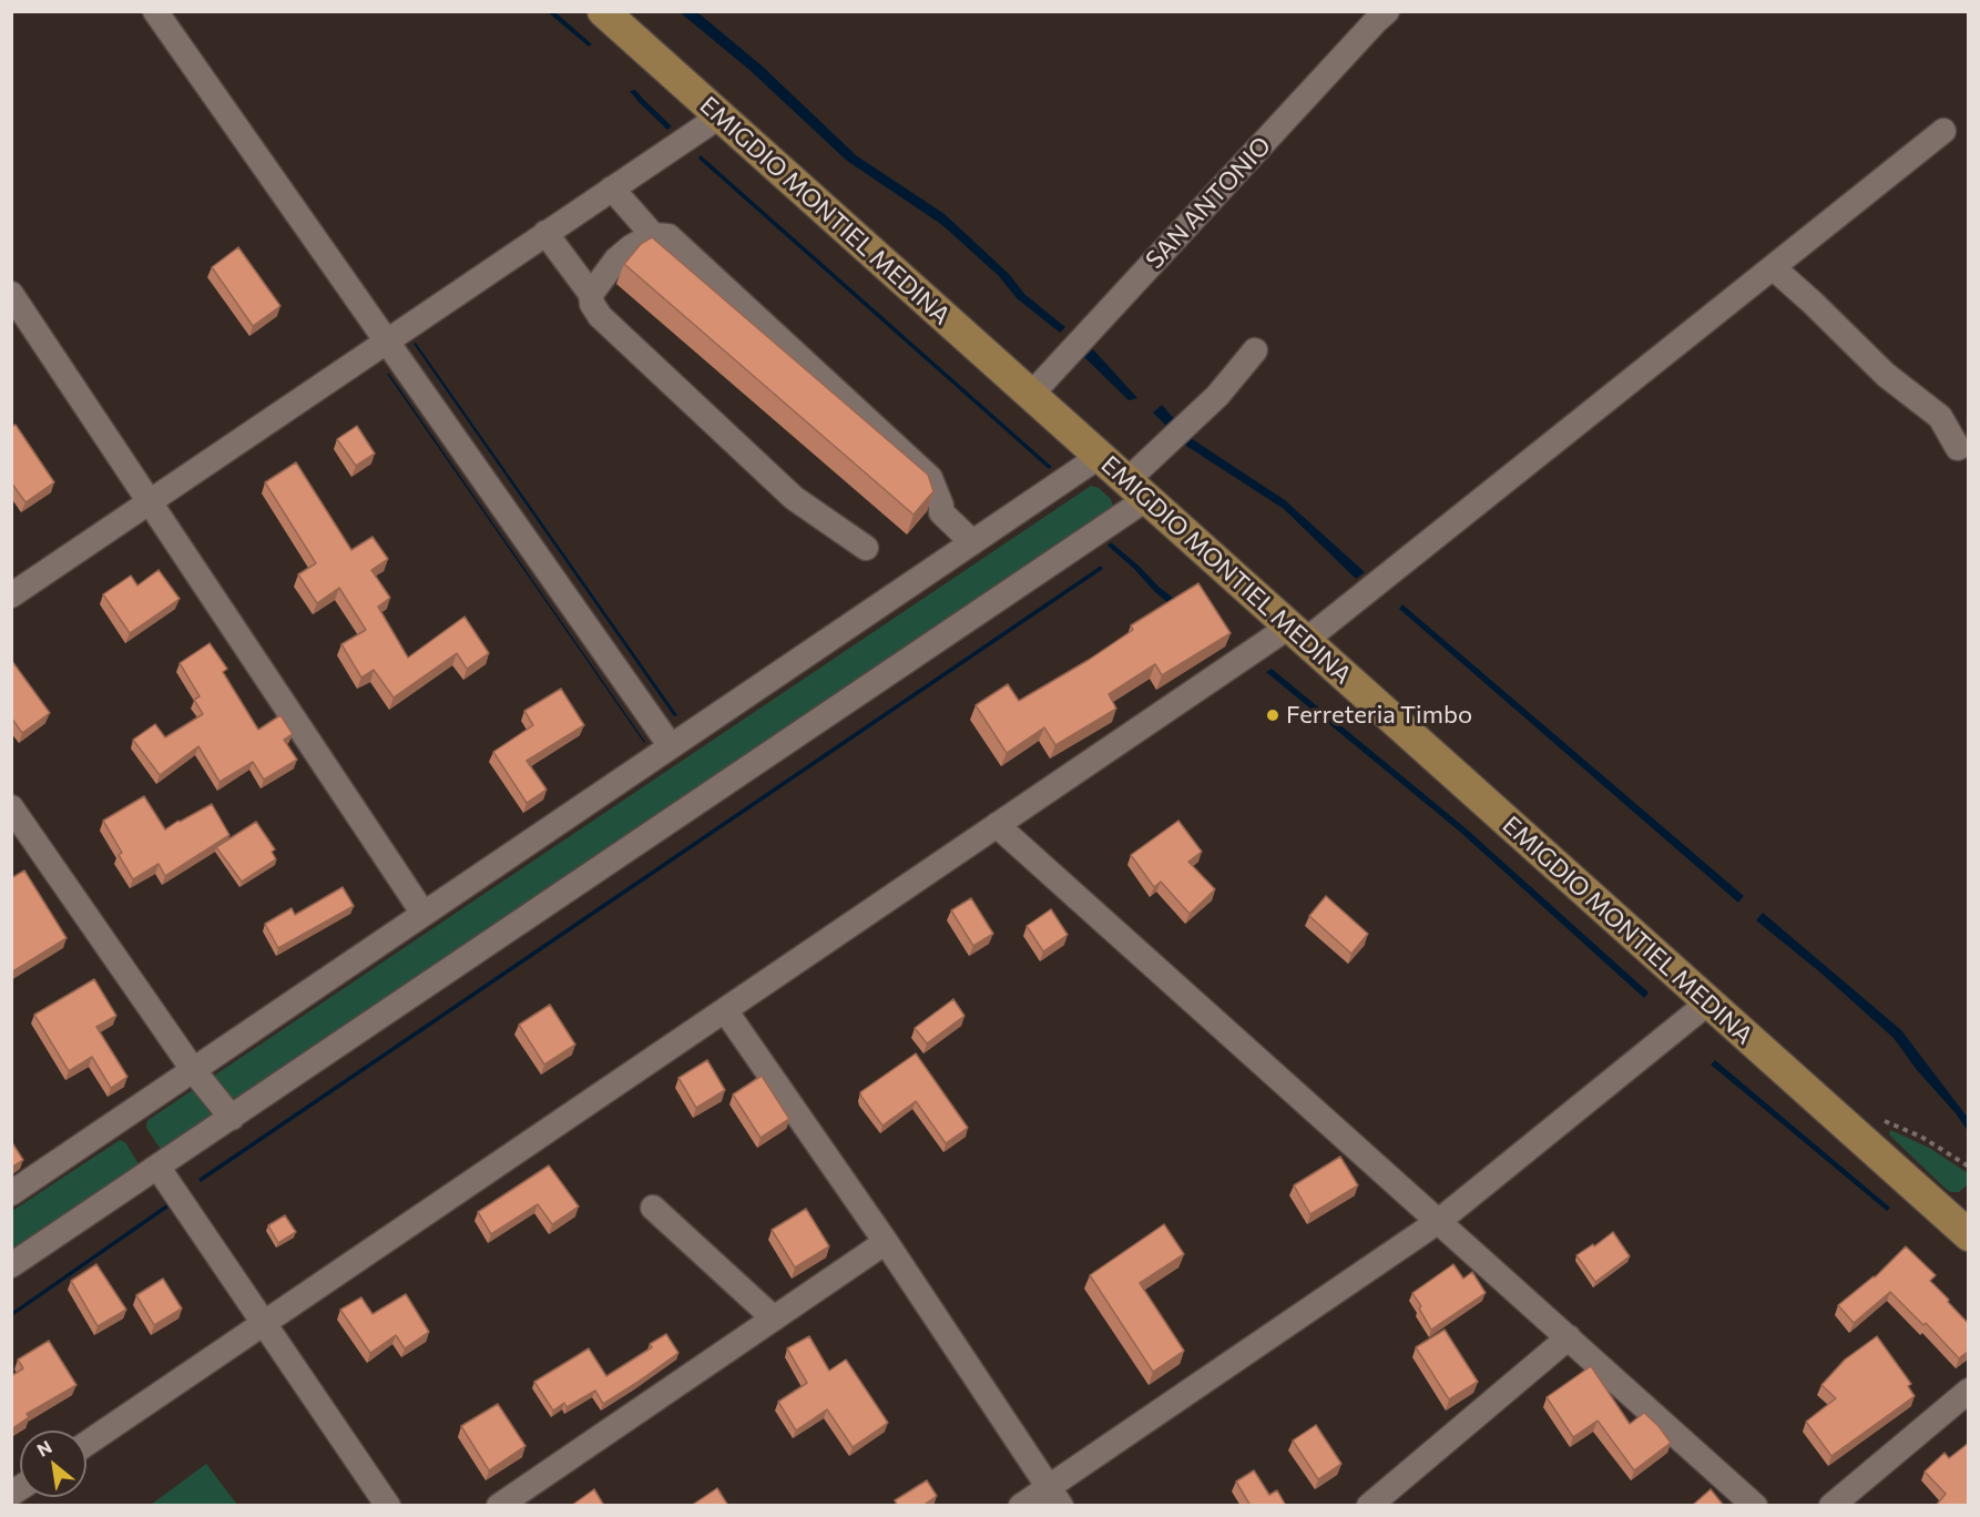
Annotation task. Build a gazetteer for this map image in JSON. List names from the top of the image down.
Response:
{
  "streets": {
    "main road": ["EMIGDIO MONTIEL MEDINA"],
    "street": ["SAN ANTONIO"]
  },
  "crossings": [
    ["SAN ANTONIO", "EMIGDIO MONTIEL MEDINA"]
  ],
  "places": ["Ferreteria Timbo"],
  "north": "top left"
}
